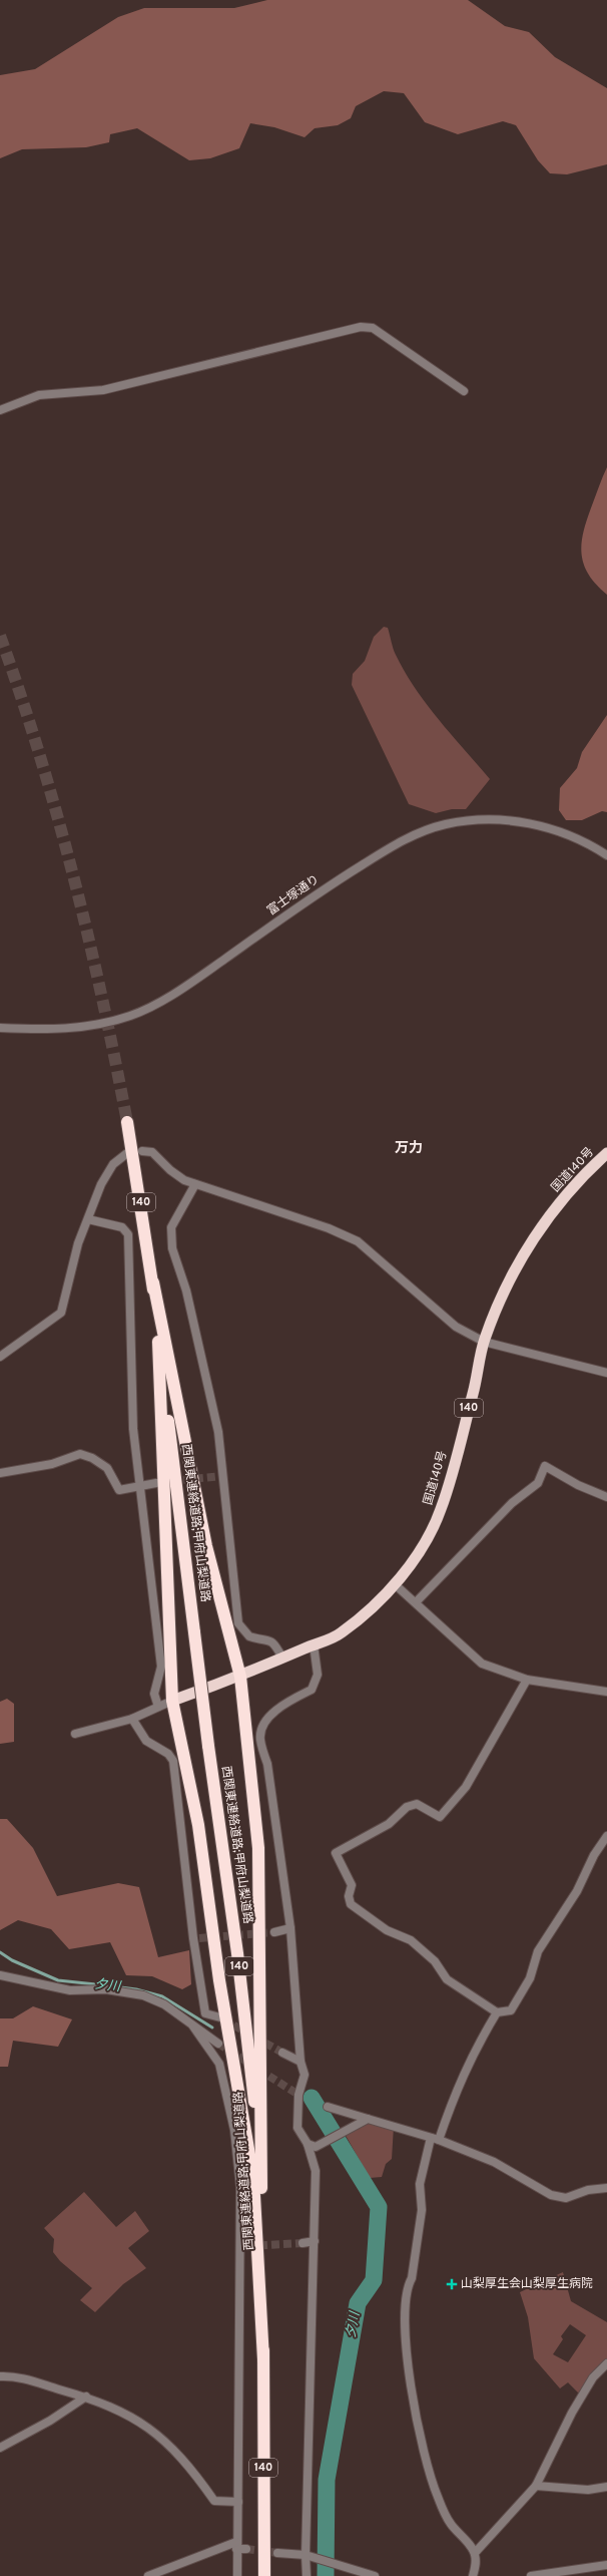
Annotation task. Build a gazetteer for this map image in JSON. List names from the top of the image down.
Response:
{
  "streets": {
    "highway": ["国道140号", "140", "西関東連絡道路;甲府山梨道路"],
    "street": ["富士塚通り"]
  },
  "districts": ["万力"],
  "water": ["夕川"],
  "places": {
    "health": ["山梨厚生会山梨厚生病院"]
  }
}
